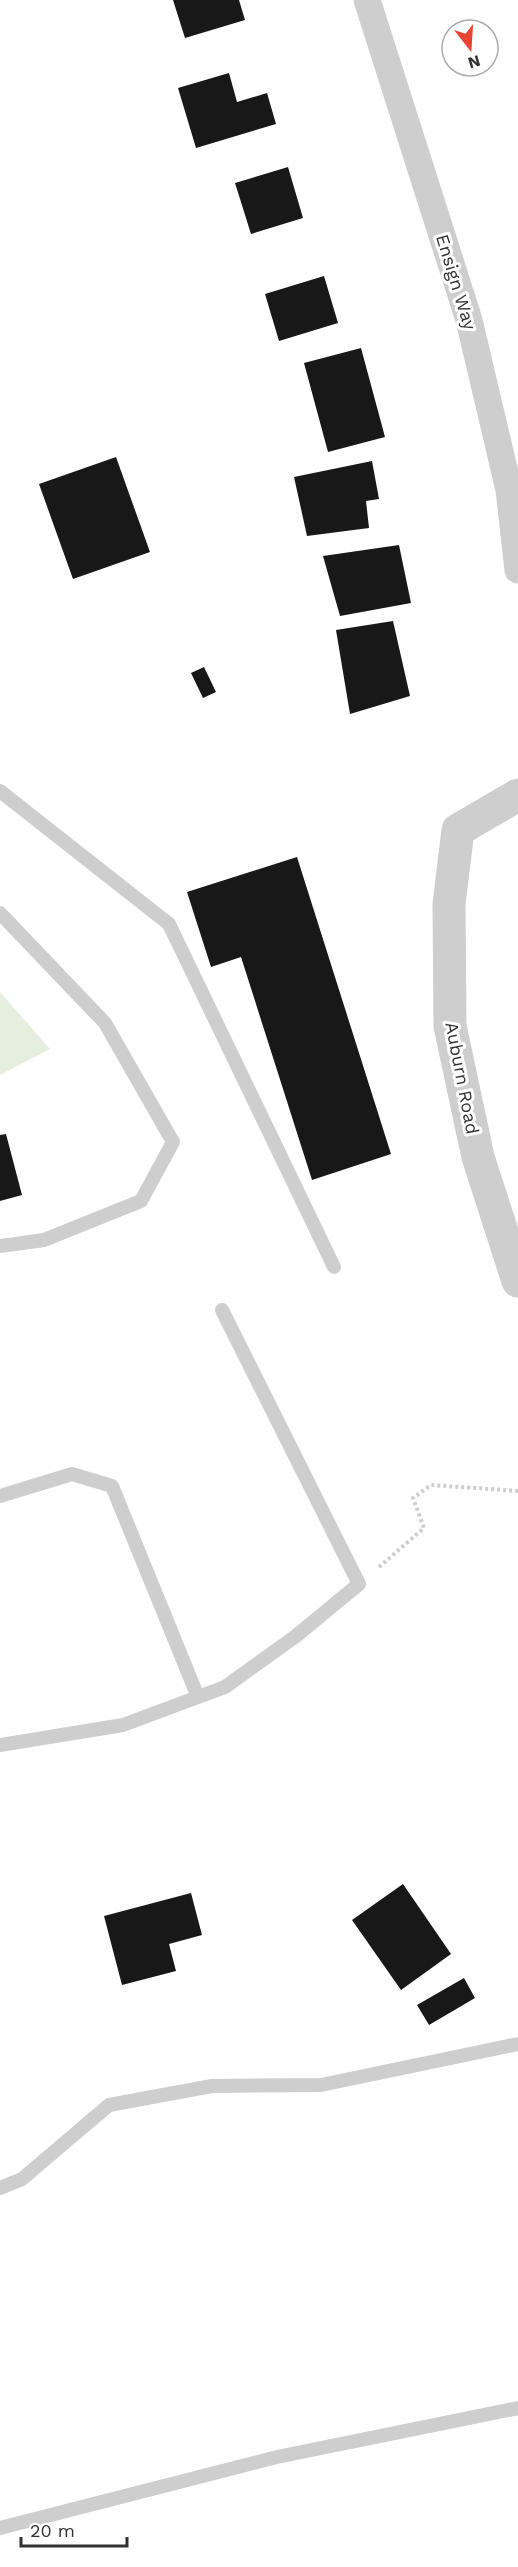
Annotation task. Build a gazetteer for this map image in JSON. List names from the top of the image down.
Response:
{
  "streets": {
    "street": ["Ensign Way", "Auburn Road"]
  },
  "scale_bar": "20 m",
  "north": "bottom"
}
